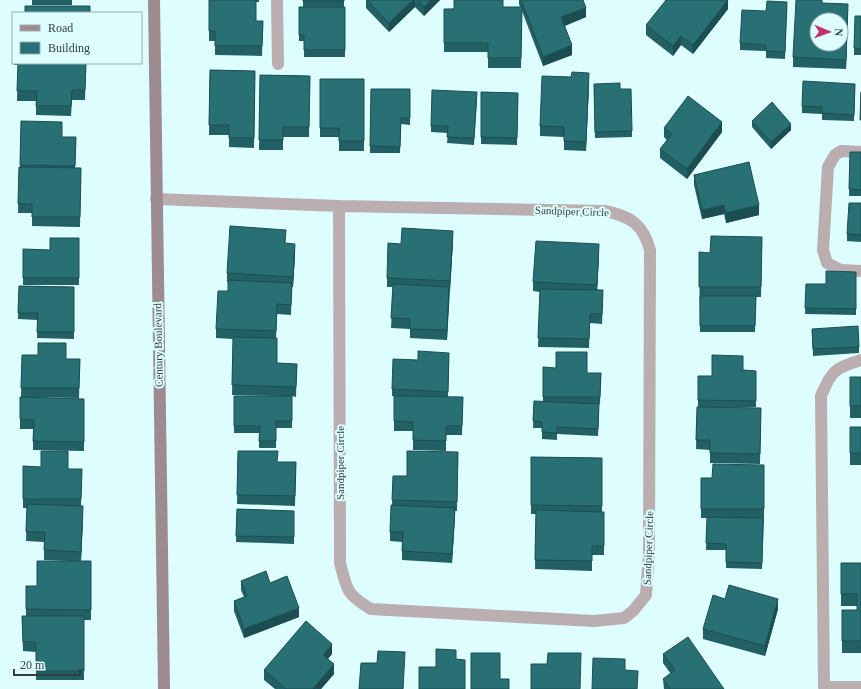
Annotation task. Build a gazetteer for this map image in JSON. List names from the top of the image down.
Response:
{
  "streets": {
    "street": ["Sandpiper Circle", "Century Boulevard"]
  },
  "crossings": [
    ["Sandpiper Circle", "Century Boulevard"]
  ],
  "legend": ["Road", "Building"],
  "scale_bar": "20 m",
  "north": "right"
}
